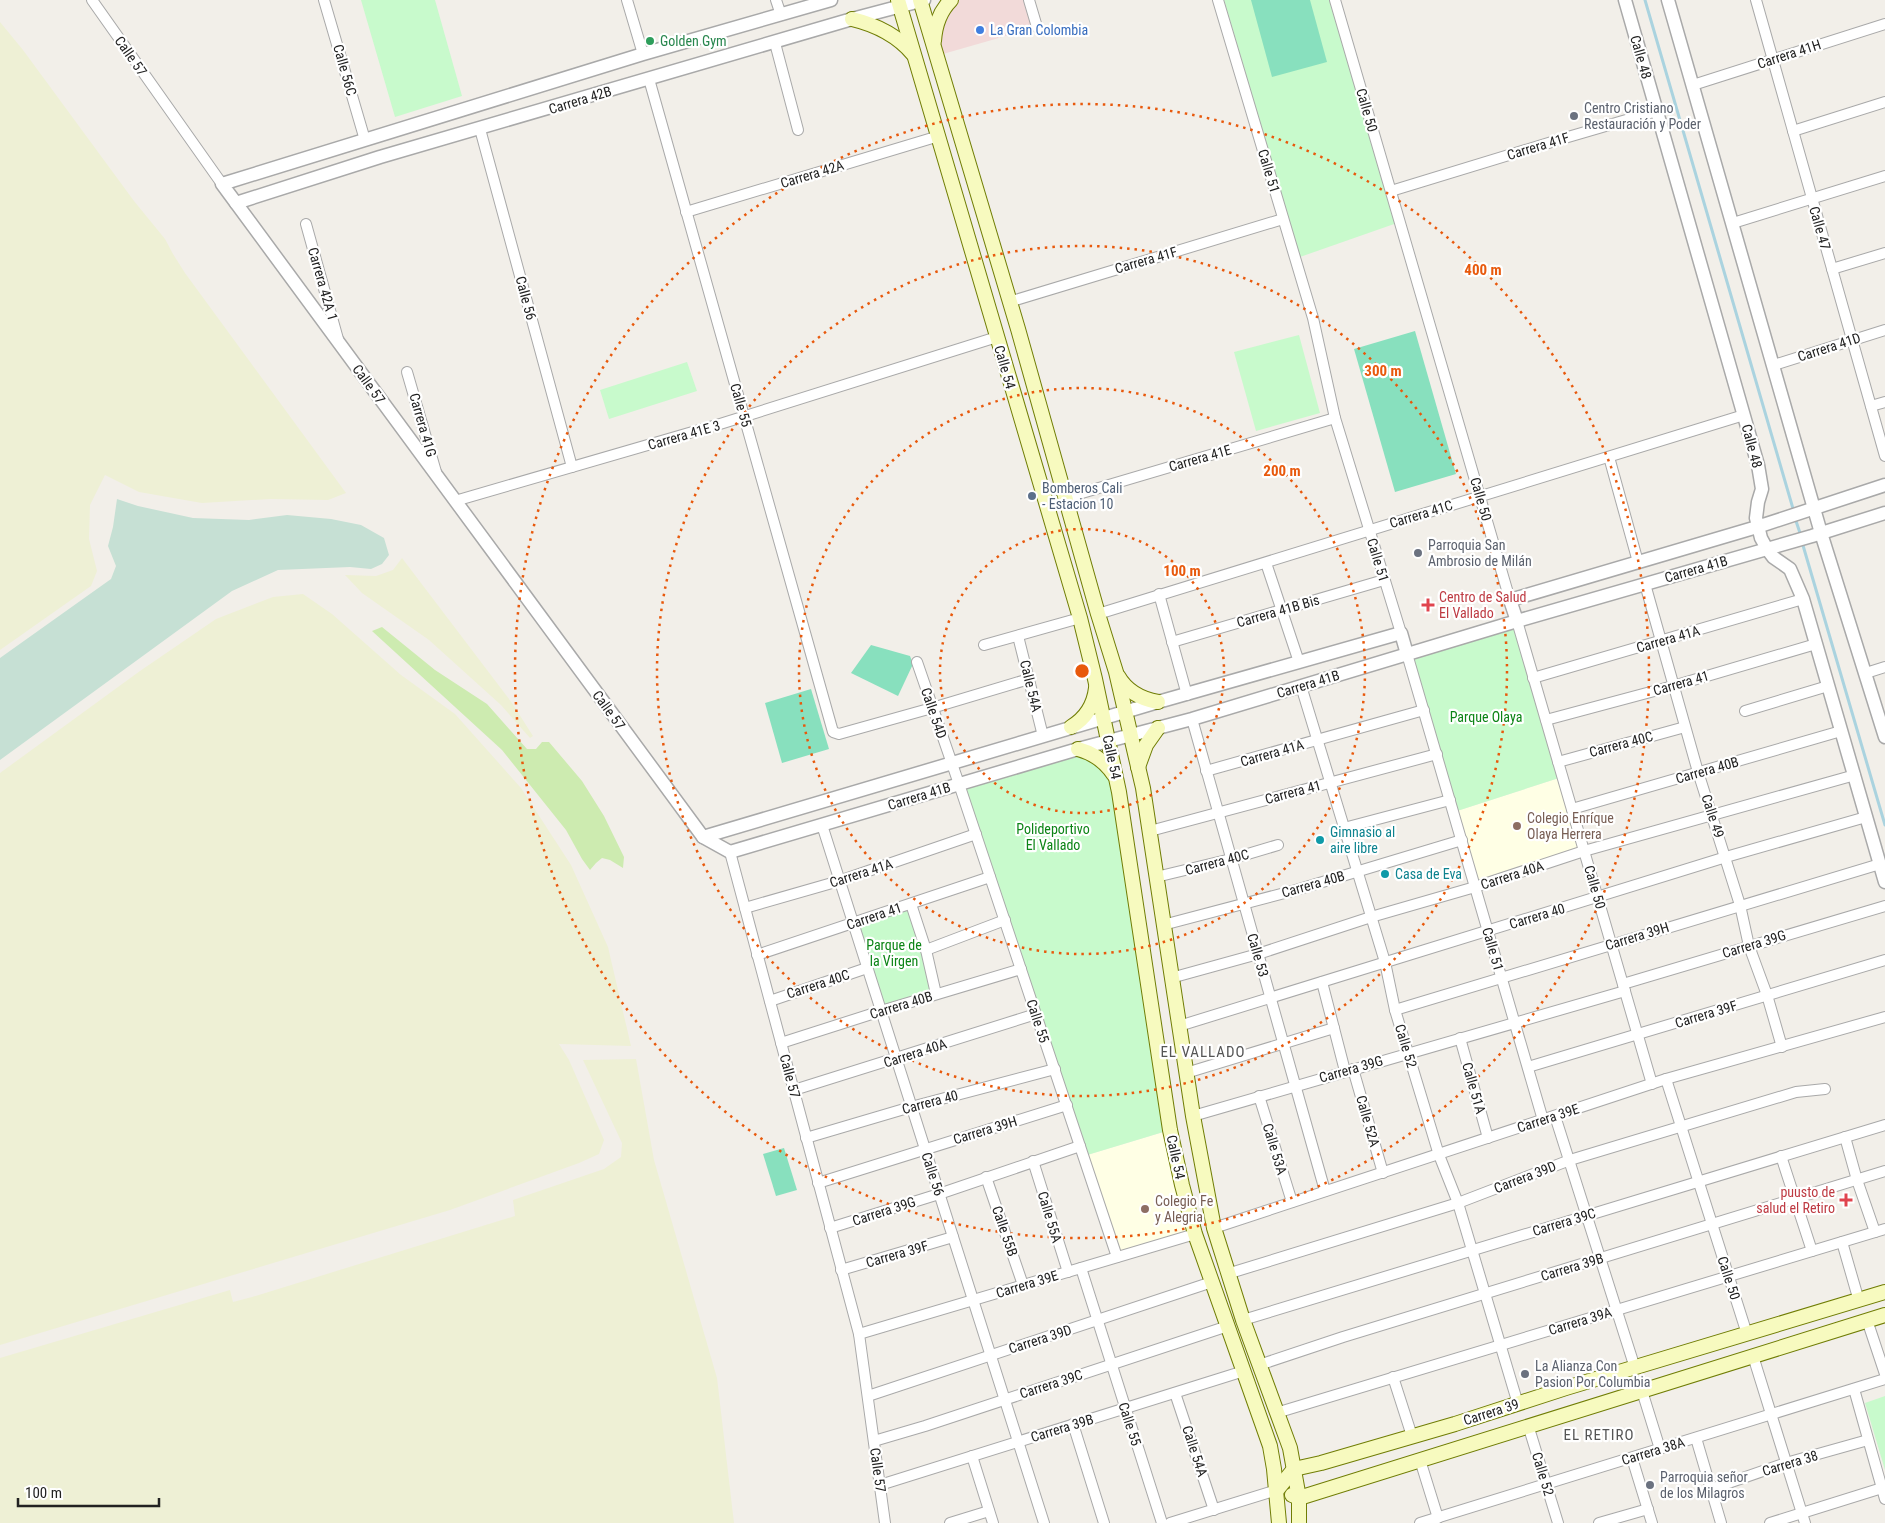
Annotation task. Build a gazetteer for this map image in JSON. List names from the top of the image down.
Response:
{
  "streets": {
    "main road": ["Calle 54", "Carrera 39"],
    "street": [
      "Carrera 41H",
      "Calle 57",
      "Calle 48",
      "Calle 56C",
      "Carrera 42B",
      "Calle 50",
      "Carrera 41F",
      "Calle 51",
      "Carrera 42A",
      "Calle 47",
      "Carrera 42A 1",
      "Calle 56",
      "Carrera 41D",
      "Calle 55",
      "Carrera 41G",
      "Carrera 41E 3",
      "Carrera 41E",
      "Carrera 41C",
      "Carrera 41B",
      "Carrera 41B Bis",
      "Carrera 41A",
      "Carrera 41",
      "Calle 54A",
      "Calle 54D",
      "Carrera 40C",
      "Carrera 40B",
      "Calle 49",
      "Carrera 40A",
      "Carrera 40",
      "Carrera 39H",
      "Carrera 39G",
      "Calle 53",
      "Carrera 39F",
      "Calle 52",
      "Calle 51A",
      "Carrera 39E",
      "Calle 52A",
      "Calle 53A",
      "Carrera 39D",
      "Calle 55A",
      "Carrera 39C",
      "Calle 55B",
      "Carrera 39B",
      "Carrera 39A",
      "Carrera 38A",
      "Carrera 38"
    ]
  },
  "crossings": [
    ["Carrera 41H", "Calle 47"],
    ["Calle 57", "Carrera 42B"],
    ["Calle 57", "Carrera 42A 1"],
    ["Calle 57", "Carrera 41G"],
    ["Calle 57", "Carrera 41E 3"],
    ["Calle 57", "Carrera 41B"],
    ["Calle 57", "Carrera 41A"],
    ["Calle 57", "Carrera 41"],
    ["Calle 57", "Carrera 40C"],
    ["Calle 57", "Carrera 40B"],
    ["Calle 57", "Carrera 40A"],
    ["Calle 57", "Carrera 40"],
    ["Calle 57", "Carrera 39H"],
    ["Calle 57", "Carrera 39G"],
    ["Calle 57", "Carrera 39F"],
    ["Calle 57", "Carrera 39E"],
    ["Calle 57", "Carrera 39D"],
    ["Calle 57", "Carrera 39C"],
    ["Calle 57", "Carrera 39B"],
    ["Calle 48", "Carrera 41F"],
    ["Calle 48", "Carrera 41C"],
    ["Calle 48", "Carrera 41B"],
    ["Calle 48", "Carrera 41A"],
    ["Calle 48", "Carrera 41"],
    ["Calle 48", "Carrera 40B"],
    ["Calle 48", "Carrera 40A"],
    ["Calle 48", "Carrera 40"],
    ["Calle 48", "Carrera 39H"],
    ["Calle 56C", "Carrera 42B"],
    ["Carrera 42B", "Calle 56"],
    ["Carrera 42B", "Calle 54"],
    ["Carrera 42B", "Calle 55"],
    ["Calle 50", "Carrera 41F"],
    ["Calle 50", "Carrera 41C"],
    ["Calle 50", "Carrera 41B"],
    ["Calle 50", "Carrera 41A"],
    ["Calle 50", "Carrera 41"],
    ["Calle 50", "Carrera 40C"],
    ["Calle 50", "Carrera 40B"],
    ["Calle 50", "Carrera 40A"],
    ["Calle 50", "Carrera 40"],
    ["Calle 50", "Carrera 39H"],
    ["Calle 50", "Carrera 39G"],
    ["Calle 50", "Carrera 39F"],
    ["Calle 50", "Carrera 39E"],
    ["Calle 50", "Carrera 39D"],
    ["Calle 50", "Carrera 39C"],
    ["Calle 50", "Carrera 39B"],
    ["Calle 50", "Carrera 39A"],
    ["Calle 50", "Carrera 39"],
    ["Carrera 41F", "Calle 51"],
    ["Carrera 41F", "Calle 54"],
    ["Calle 51", "Carrera 41E"],
    ["Calle 51", "Carrera 41C"],
    ["Calle 51", "Carrera 41B"],
    ["Calle 51", "Carrera 41B Bis"],
    ["Calle 51", "Carrera 41A"],
    ["Calle 51", "Carrera 41"],
    ["Calle 51", "Carrera 40B"],
    ["Calle 51", "Carrera 40A"],
    ["Calle 51", "Carrera 40"],
    ["Calle 51", "Carrera 39H"],
    ["Calle 51", "Carrera 39G"],
    ["Calle 51", "Carrera 39F"],
    ["Calle 51", "Carrera 39E"],
    ["Carrera 42A", "Calle 54"],
    ["Carrera 42A", "Calle 55"],
    ["Calle 47", "Carrera 41D"],
    ["Calle 56", "Carrera 41E 3"],
    ["Calle 56", "Carrera 41B"],
    ["Calle 56", "Carrera 41A"],
    ["Calle 56", "Carrera 41"],
    ["Calle 56", "Carrera 40C"],
    ["Calle 56", "Carrera 40B"],
    ["Calle 56", "Carrera 40A"],
    ["Calle 56", "Carrera 40"],
    ["Calle 56", "Carrera 39H"],
    ["Calle 56", "Carrera 39G"],
    ["Calle 56", "Carrera 39F"],
    ["Calle 56", "Carrera 39E"],
    ["Calle 56", "Carrera 39D"],
    ["Calle 56", "Carrera 39C"],
    ["Calle 56", "Carrera 39B"],
    ["Calle 54", "Carrera 41E 3"],
    ["Calle 54", "Carrera 41E"],
    ["Calle 54", "Carrera 41C"],
    ["Calle 54", "Carrera 41B"],
    ["Calle 54", "Carrera 41"],
    ["Calle 54", "Carrera 40C"],
    ["Calle 54", "Carrera 40B"],
    ["Calle 54", "Carrera 40A"],
    ["Calle 54", "Carrera 40"],
    ["Calle 54", "Carrera 39G"],
    ["Calle 54", "Carrera 39E"],
    ["Calle 54", "Carrera 39D"],
    ["Calle 54", "Carrera 39C"],
    ["Calle 54", "Carrera 39B"],
    ["Calle 54", "Carrera 39A"],
    ["Calle 54", "Carrera 39"],
    ["Calle 55", "Carrera 41E 3"],
    ["Calle 55", "Carrera 41B"],
    ["Calle 55", "Carrera 41A"],
    ["Calle 55", "Carrera 41"],
    ["Calle 55", "Calle 54D"],
    ["Calle 55", "Carrera 40B"],
    ["Calle 55", "Carrera 40A"],
    ["Calle 55", "Carrera 40"],
    ["Calle 55", "Carrera 39H"],
    ["Calle 55", "Carrera 39G"],
    ["Calle 55", "Carrera 39E"],
    ["Calle 55", "Carrera 39D"],
    ["Calle 55", "Carrera 39C"],
    ["Calle 55", "Carrera 39B"],
    ["Carrera 41B", "Calle 54A"],
    ["Carrera 41B", "Calle 54D"],
    ["Carrera 41B", "Calle 49"],
    ["Carrera 41B", "Calle 53"],
    ["Carrera 41B", "Calle 52"],
    ["Carrera 41A", "Calle 49"],
    ["Carrera 41A", "Calle 53"],
    ["Carrera 41A", "Calle 52"],
    ["Carrera 41", "Calle 49"],
    ["Carrera 41", "Calle 53"],
    ["Carrera 41", "Calle 52"],
    ["Calle 54A", "Carrera 39B"],
    ["Carrera 40C", "Calle 49"],
    ["Carrera 40C", "Calle 53"],
    ["Carrera 40B", "Calle 49"],
    ["Carrera 40B", "Calle 53"],
    ["Carrera 40B", "Calle 52"],
    ["Calle 49", "Carrera 40A"],
    ["Calle 49", "Carrera 40"],
    ["Calle 49", "Carrera 39H"],
    ["Calle 49", "Carrera 39G"],
    ["Calle 49", "Carrera 39F"],
    ["Calle 49", "Carrera 39E"],
    ["Carrera 40A", "Calle 53"],
    ["Carrera 40A", "Calle 52"],
    ["Carrera 40", "Calle 53"],
    ["Carrera 40", "Calle 52"],
    ["Carrera 40", "Calle 52A"],
    ["Carrera 39H", "Calle 52"],
    ["Carrera 39G", "Calle 53"],
    ["Carrera 39G", "Calle 52"],
    ["Carrera 39G", "Calle 51A"],
    ["Carrera 39G", "Calle 52A"],
    ["Carrera 39G", "Calle 53A"],
    ["Carrera 39G", "Calle 55A"],
    ["Carrera 39G", "Calle 55B"],
    ["Calle 53", "Carrera 39E"],
    ["Calle 52", "Carrera 39E"],
    ["Calle 52", "Carrera 39D"],
    ["Calle 52", "Carrera 39C"],
    ["Calle 52", "Carrera 39B"],
    ["Calle 52", "Carrera 39A"],
    ["Calle 52", "Carrera 39"],
    ["Calle 52", "Carrera 38A"],
    ["Calle 51A", "Carrera 39E"],
    ["Carrera 39E", "Calle 52A"],
    ["Carrera 39E", "Calle 53A"],
    ["Carrera 39E", "Calle 55A"],
    ["Carrera 39E", "Calle 55B"]
  ],
  "districts": ["EL VALLADO", "EL RETIRO"],
  "parks": ["Parque Olaya", "Polideportivo El Vallado", "Parque de la Virgen"],
  "places": {
    "other": [
      "La Gran Colombia",
      "Golden Gym",
      "Centro Cristiano Restauración y Poder",
      "Bomberos Cali - Estacion 10",
      "Parroquia San Ambrosio de Milán",
      "Colegio Enríque Olaya Herrera",
      "Gimnasio al aire libre",
      "Casa de Eva",
      "Colegio Fe y Alegria",
      "La Alianza Con Pasion Por Columbia",
      "Parroquia señor de los Milagros"
    ],
    "health": ["Centro de Salud El Vallado", "puusto de salud el Retiro"]
  },
  "scale_bar": "100 m",
  "rings": [
    "400 m",
    "300 m",
    "200 m",
    "100 m"
  ]
}
